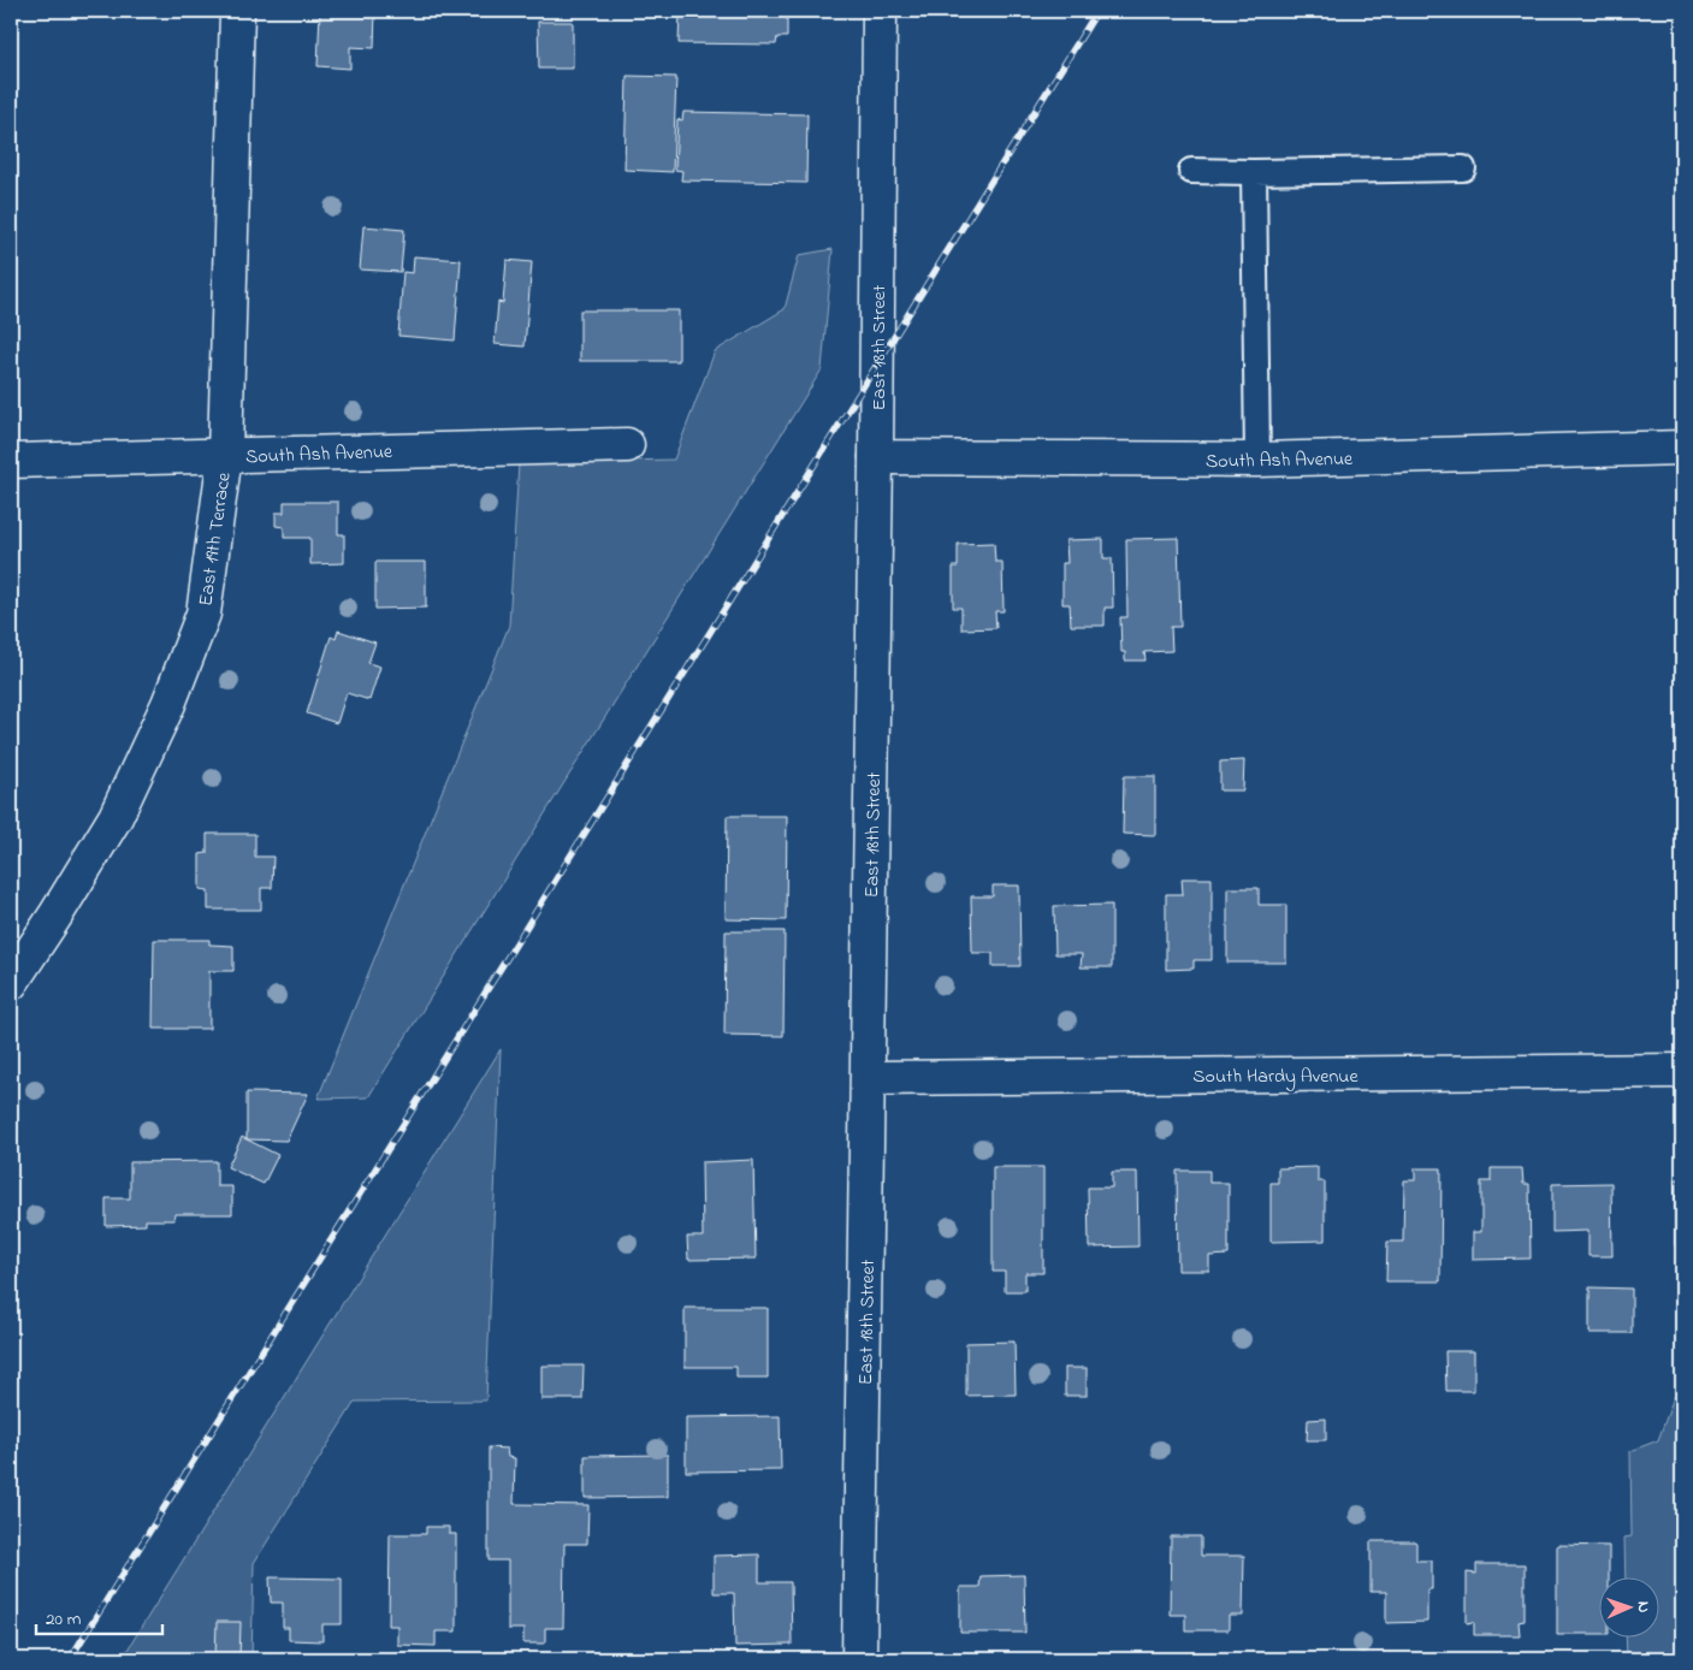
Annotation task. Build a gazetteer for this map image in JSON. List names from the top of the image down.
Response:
{
  "streets": {
    "street": [
      "East 18th Street",
      "South Ash Avenue",
      "East 19th Terrace",
      "South Hardy Avenue"
    ]
  },
  "crossings": [
    ["East 18th Street", "South Ash Avenue"],
    ["East 18th Street", "South Hardy Avenue"],
    ["South Ash Avenue", "East 19th Terrace"]
  ],
  "scale_bar": "20 m",
  "north": "right"
}
